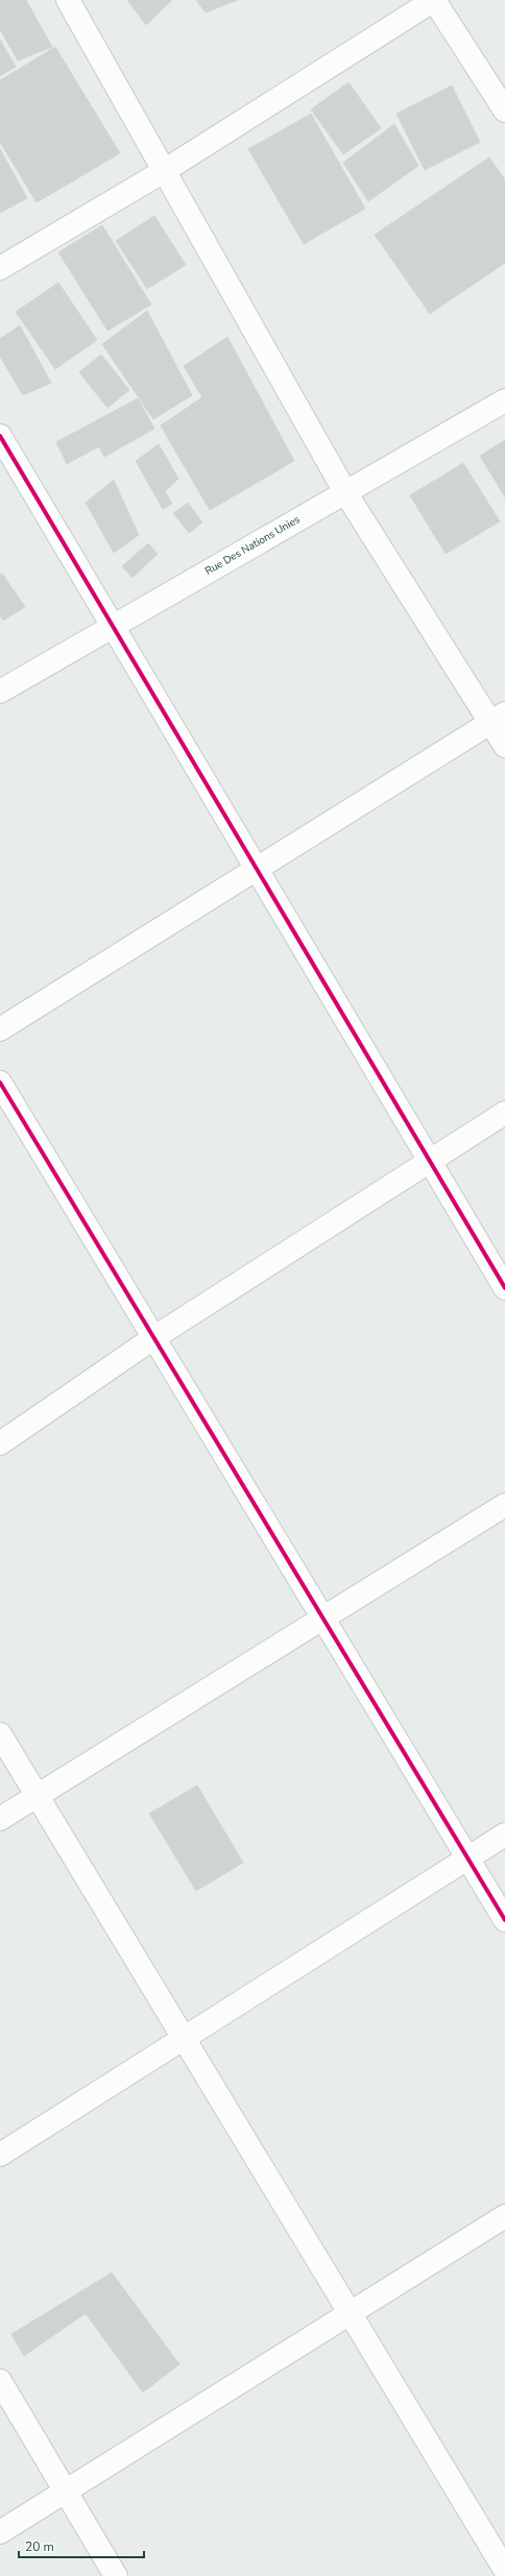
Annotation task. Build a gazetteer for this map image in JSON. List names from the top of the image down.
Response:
{
  "streets": {
    "street": ["Rue Des Nations Unies"]
  },
  "scale_bar": "20 m"
}
